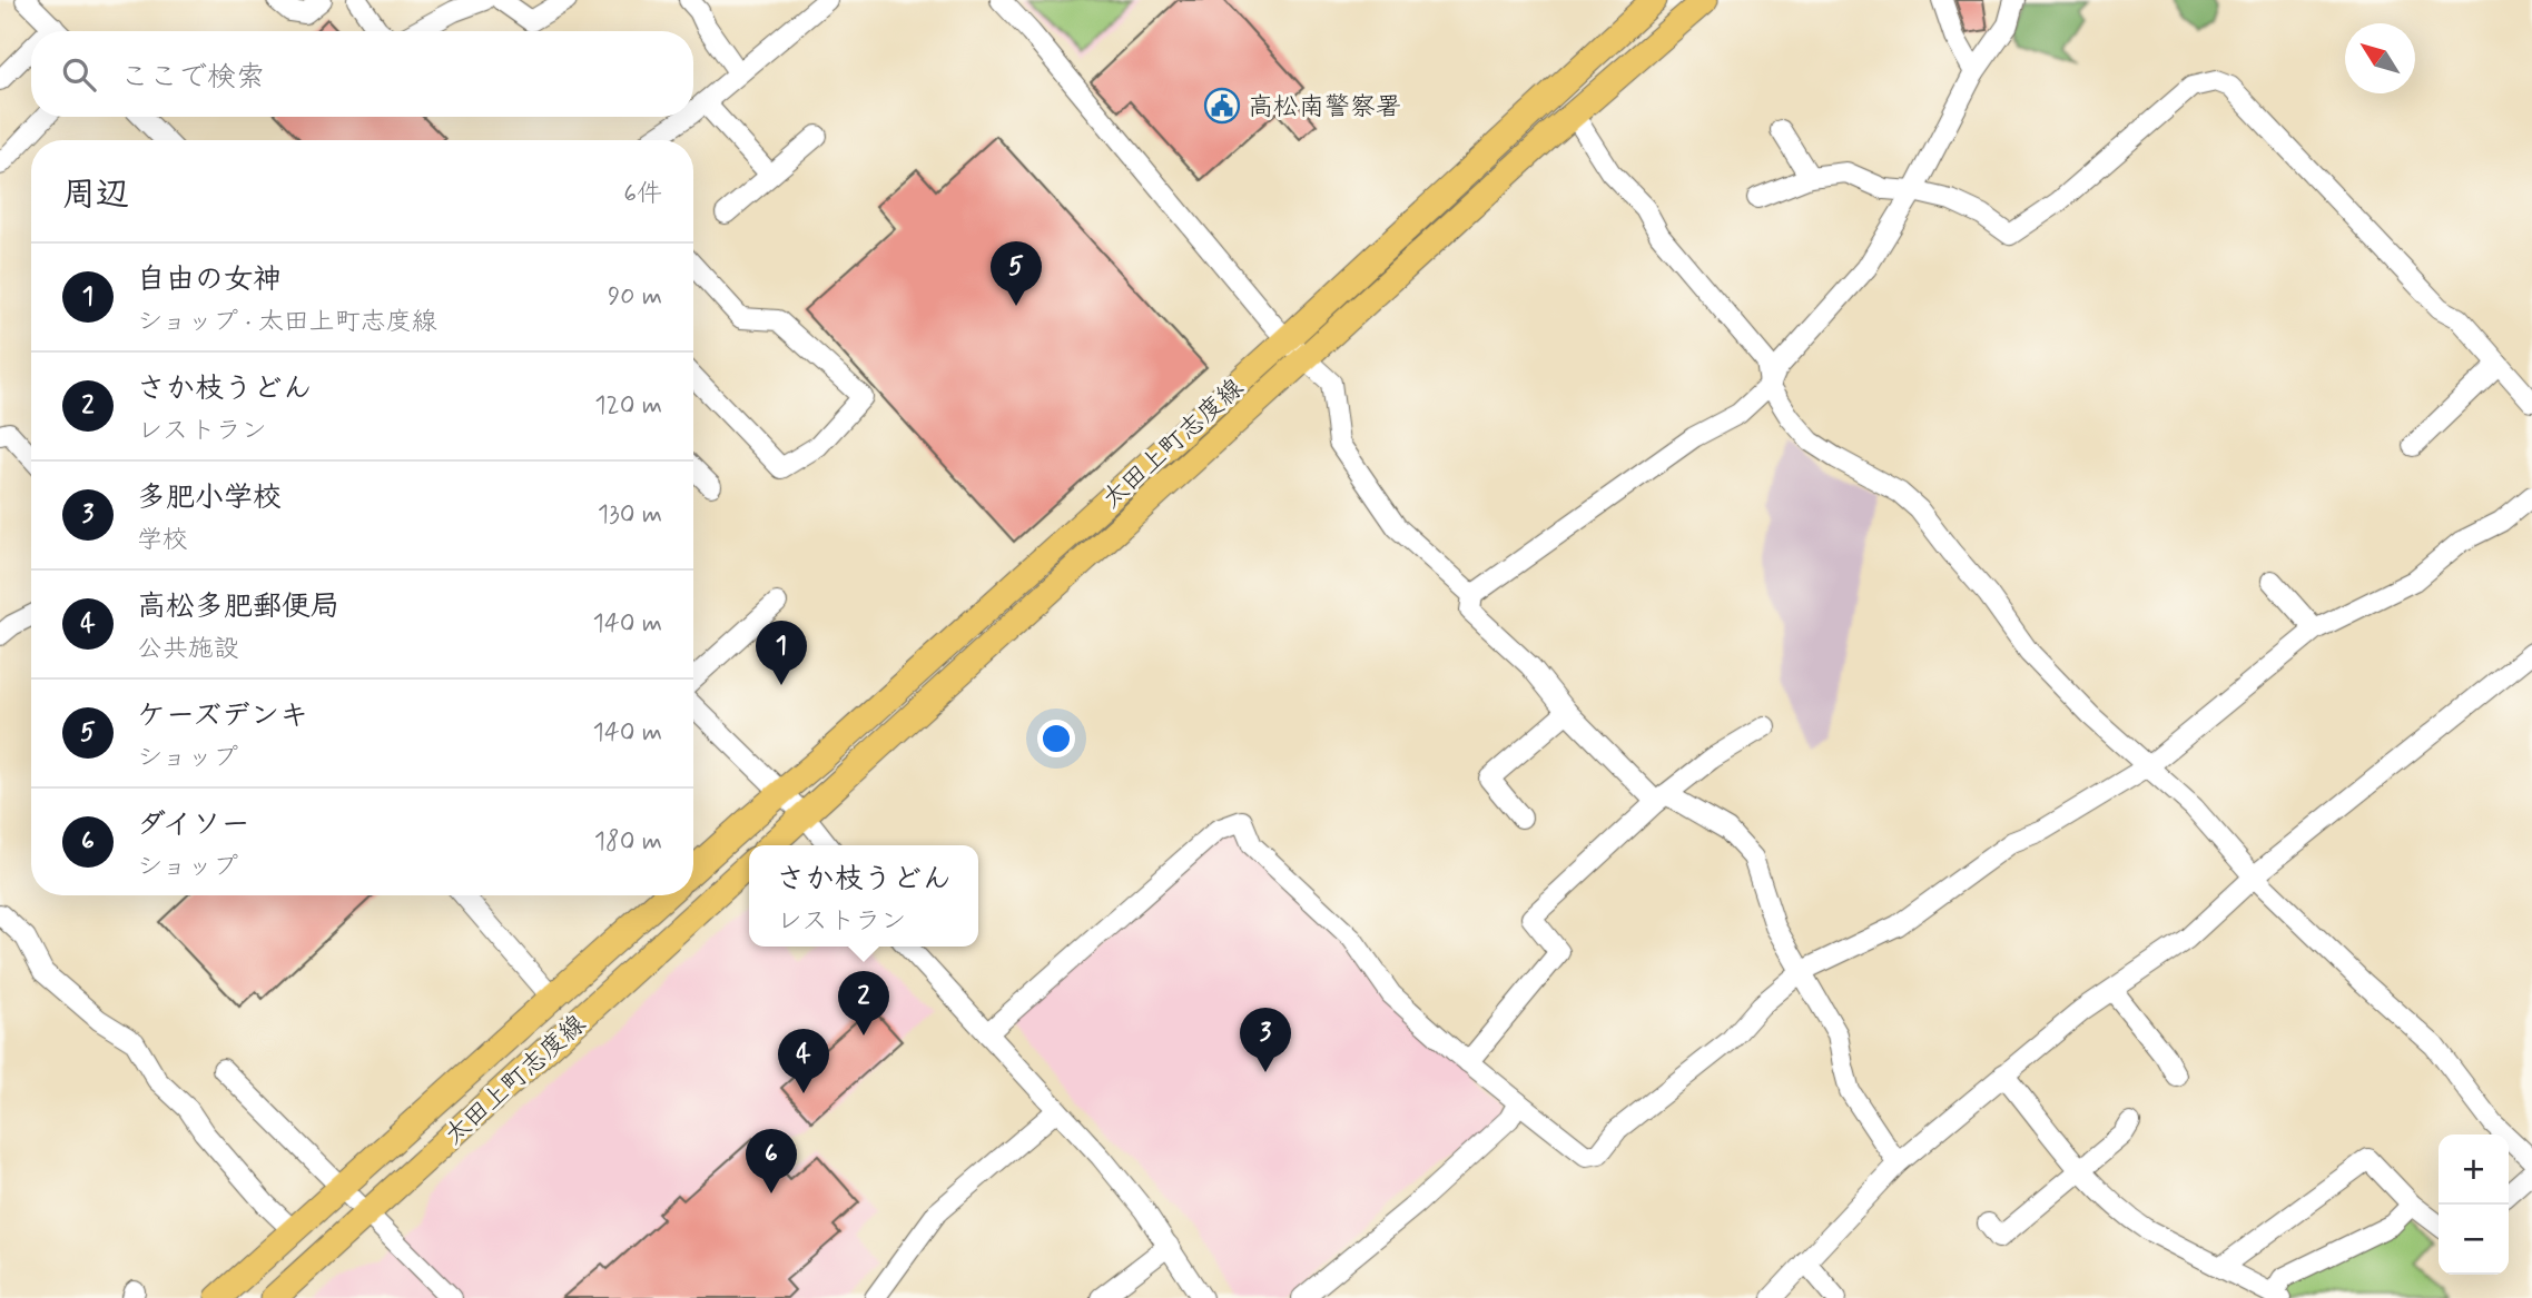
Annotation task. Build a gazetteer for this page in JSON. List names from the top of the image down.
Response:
{
  "streets": {
    "main road": ["太田上町志度線"]
  },
  "places": {
    "public building": ["高松南警察署"]
  },
  "north": "top left",
  "page": {
    "search": "ここで検索",
    "heading": ["周辺", "6件"],
    "pins": [
      "5",
      "1",
      "2",
      "3",
      "4",
      "6"
    ],
    "list": [
      {
        "mark": "1",
        "name": "自由の女神",
        "note": "ショップ · 太田上町志度線",
        "value": "90 m"
      },
      {
        "mark": "2",
        "name": "さか枝うどん",
        "note": "レストラン",
        "value": "120 m"
      },
      {
        "mark": "3",
        "name": "多肥小学校",
        "note": "学校",
        "value": "130 m"
      },
      {
        "mark": "4",
        "name": "高松多肥郵便局",
        "note": "公共施設",
        "value": "140 m"
      },
      {
        "mark": "5",
        "name": "ケーズデンキ",
        "note": "ショップ",
        "value": "140 m"
      },
      {
        "mark": "6",
        "name": "ダイソー",
        "note": "ショップ",
        "value": "180 m"
      }
    ],
    "popup": ["さか枝うどん", "レストラン"],
    "map_buttons": ["+", "−"]
  }
}
